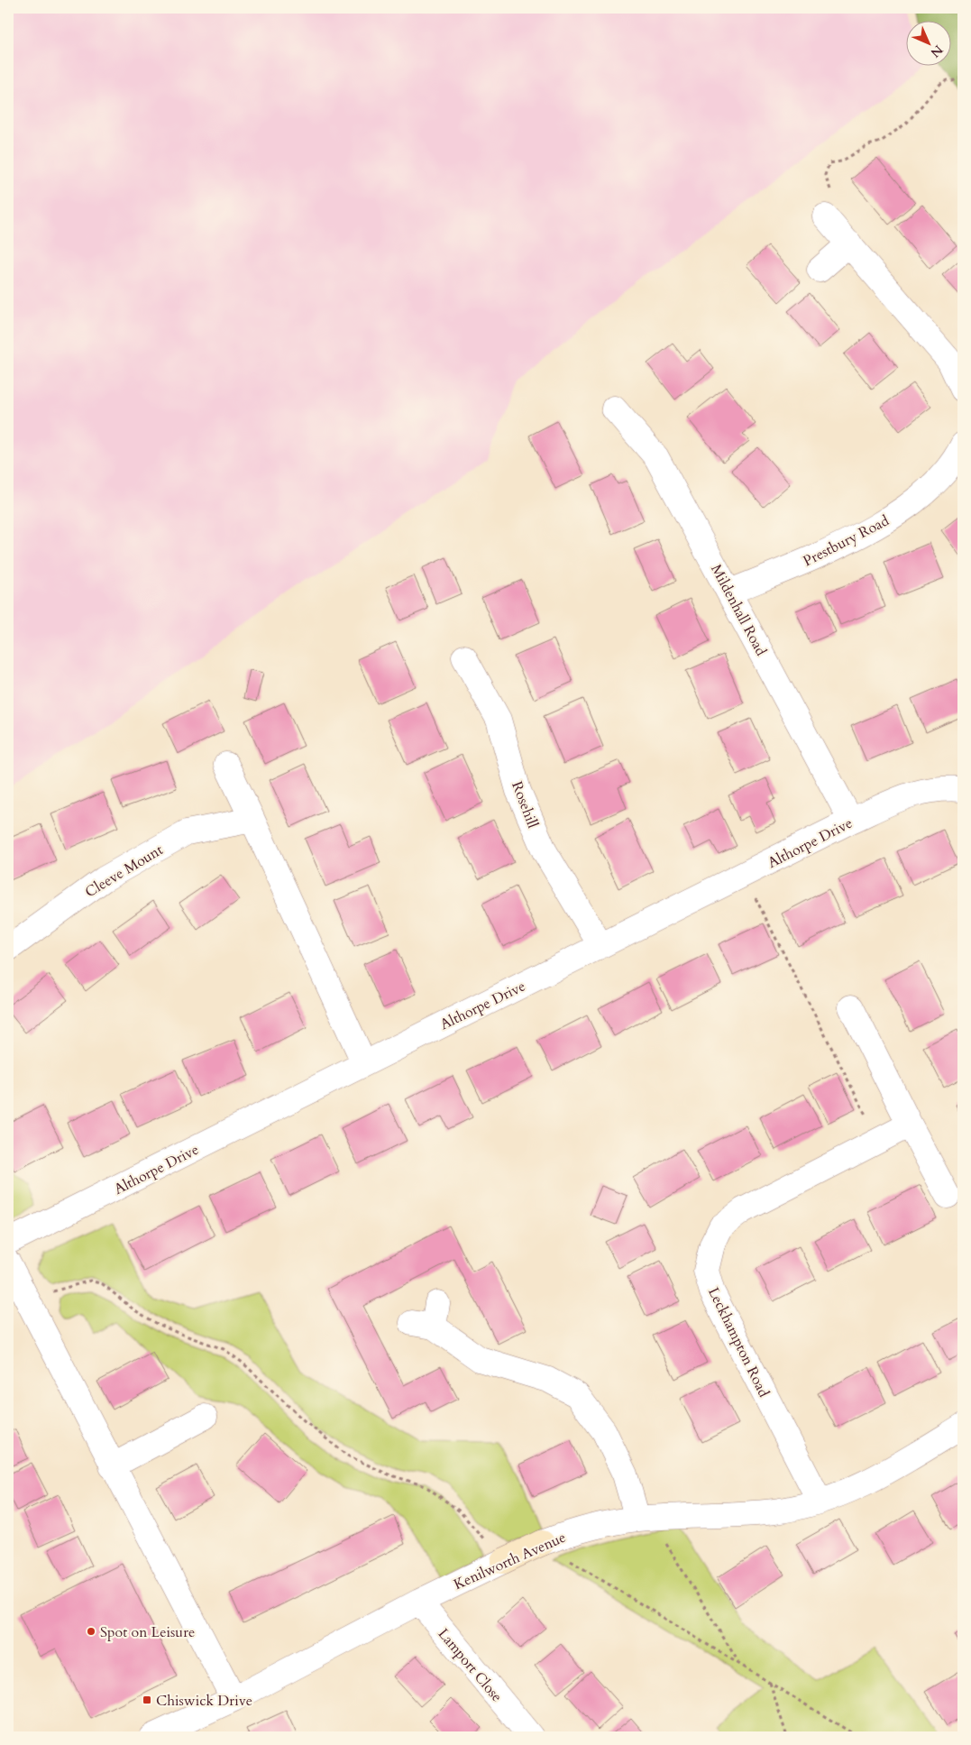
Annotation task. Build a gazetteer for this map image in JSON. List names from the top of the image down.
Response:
{
  "streets": {
    "street": [
      "Prestbury Road",
      "Mildenhall Road",
      "Rosehill",
      "Althorpe Drive",
      "Cleeve Mount",
      "Leckhampton Road",
      "Kenilworth Avenue",
      "Lamport Close"
    ]
  },
  "crossings": [
    ["Prestbury Road", "Mildenhall Road"],
    ["Mildenhall Road", "Althorpe Drive"],
    ["Rosehill", "Althorpe Drive"],
    ["Leckhampton Road", "Kenilworth Avenue"],
    ["Kenilworth Avenue", "Lamport Close"]
  ],
  "places": {
    "other": ["Spot on Leisure"],
    "transit": ["Chiswick Drive"]
  },
  "north": "bottom right"
}
